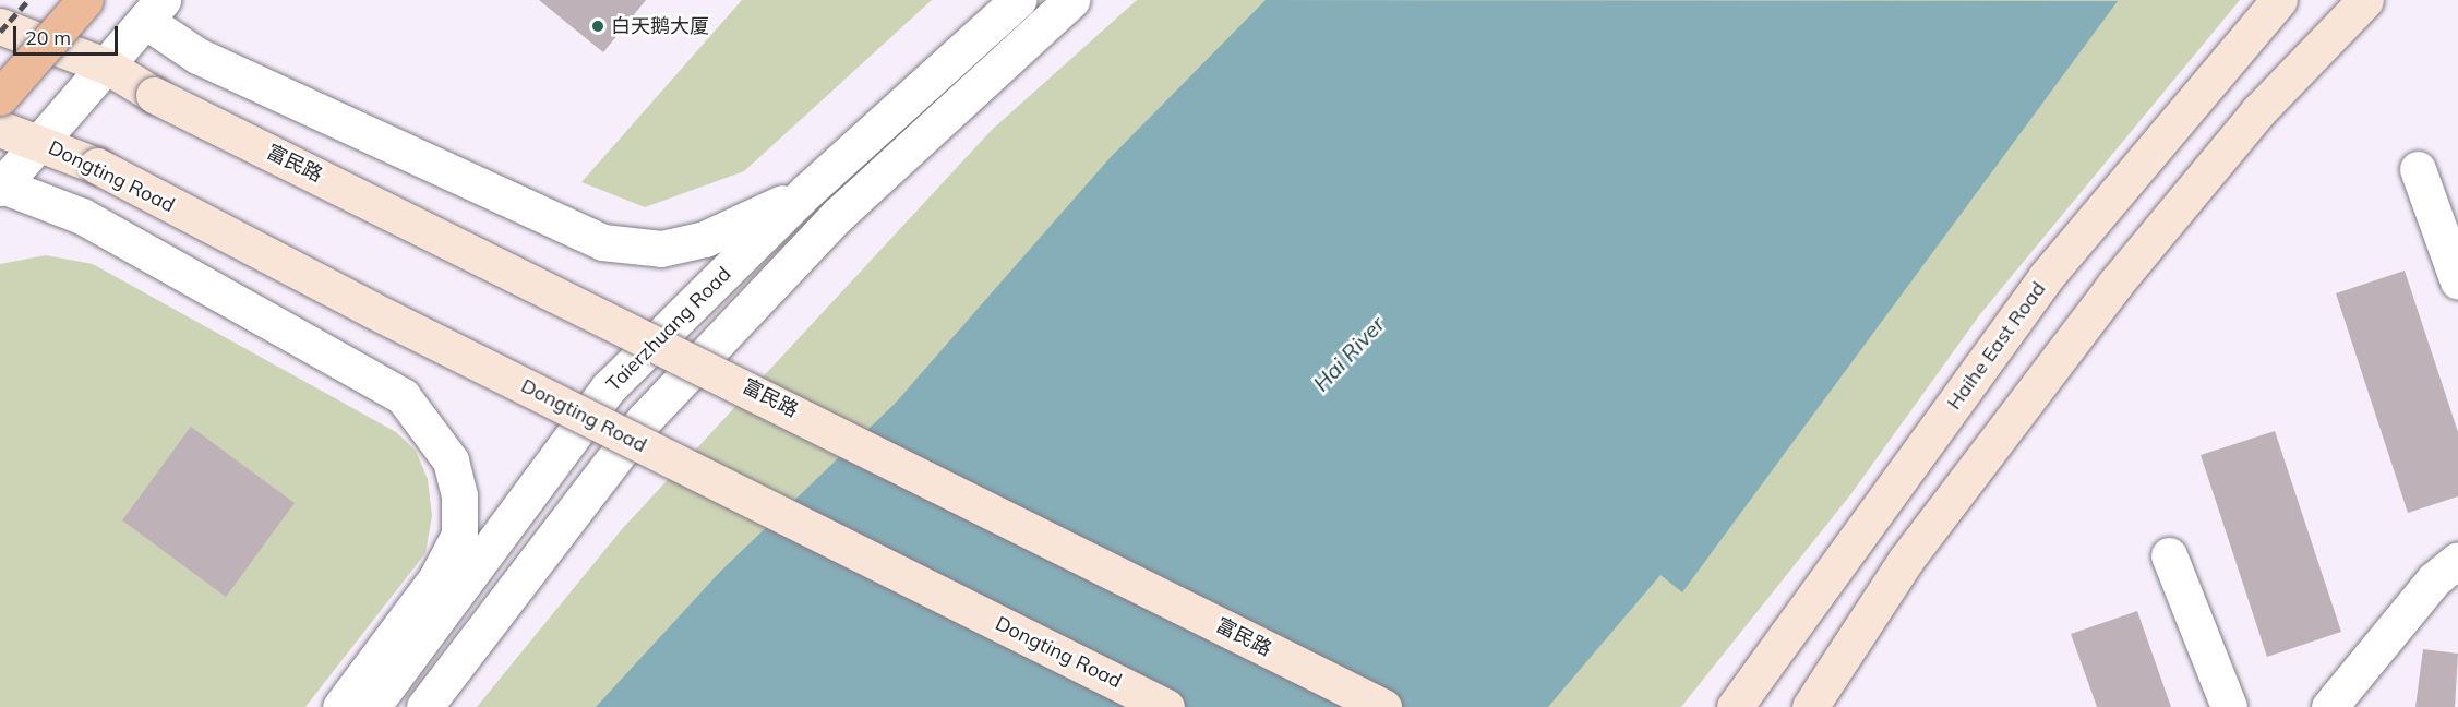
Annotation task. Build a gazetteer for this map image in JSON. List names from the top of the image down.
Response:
{
  "streets": {
    "main road": ["富民路", "Dongting Road", "Haihe East Road"],
    "street": ["Taierzhuang Road"]
  },
  "water": ["Hai River"],
  "places": ["白天鹅大厦"],
  "scale_bar": "20 m"
}
